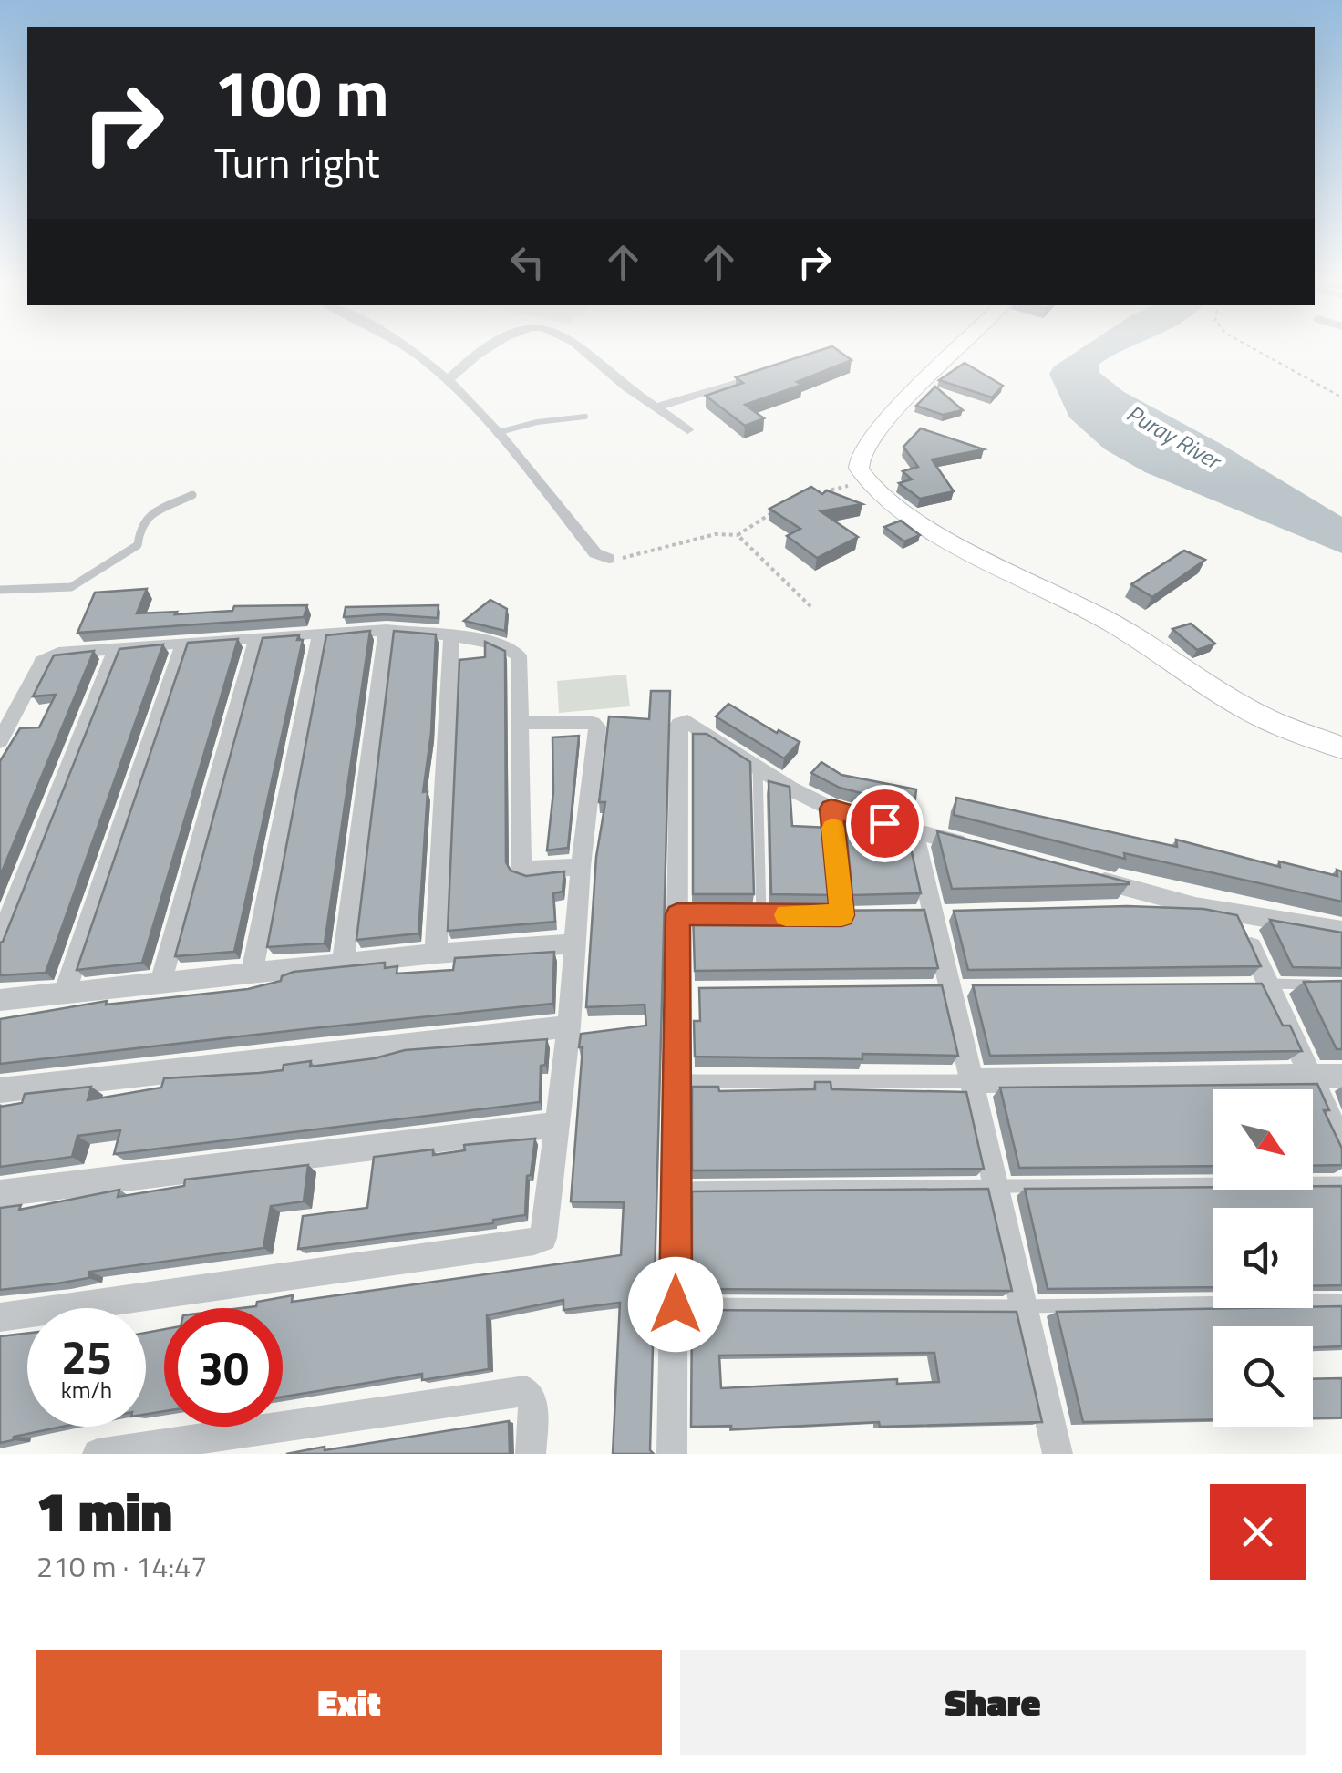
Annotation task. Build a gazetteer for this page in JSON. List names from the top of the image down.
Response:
{
  "water": ["Puray River"],
  "north": "bottom right",
  "page": {
    "turn": ["100 m", "Turn right"],
    "speed": "25 km/h",
    "limit": "30",
    "heading": ["1 min", "210 m · 14:47"],
    "buttons": ["Exit", "Share"]
  }
}
